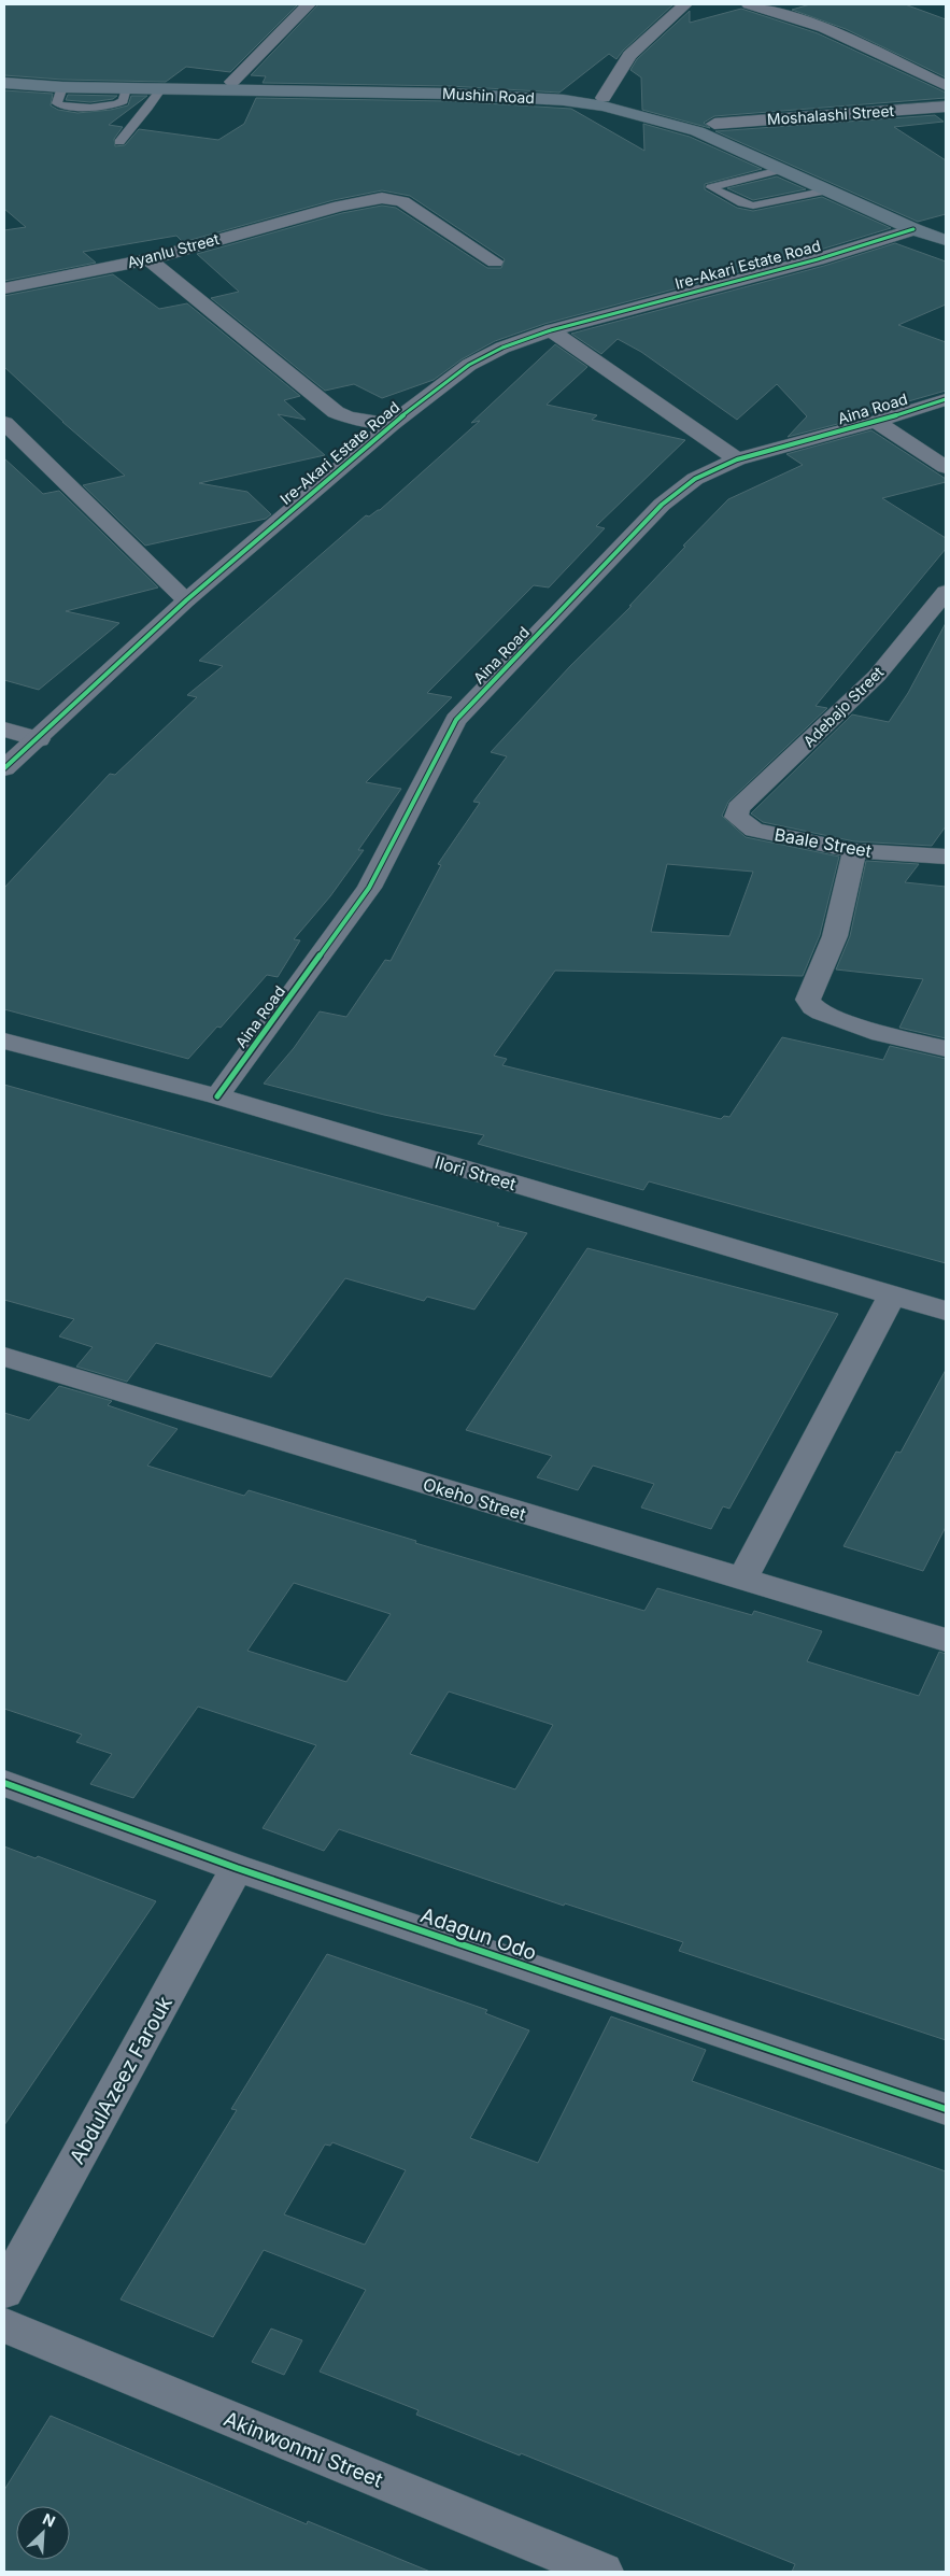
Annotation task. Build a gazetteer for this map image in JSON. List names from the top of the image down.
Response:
{
  "streets": {
    "main road": ["Mushin Road"],
    "street": [
      "Moshalashi Street",
      "Ayanlu Street",
      "Ire-Akari Estate Road",
      "Aina Road",
      "Adebajo Street",
      "Baale Street",
      "Ilori Street",
      "Okeho Street",
      "Adagun Odo",
      "AbdulAzeez Farouk",
      "Akinwonmi Street"
    ]
  },
  "crossings": [
    ["Mushin Road", "Moshalashi Street"],
    ["Mushin Road", "Ire-Akari Estate Road"],
    ["Aina Road", "Ilori Street"],
    ["Adebajo Street", "Baale Street"],
    ["Adagun Odo", "AbdulAzeez Farouk"]
  ],
  "north": "top right"
}
